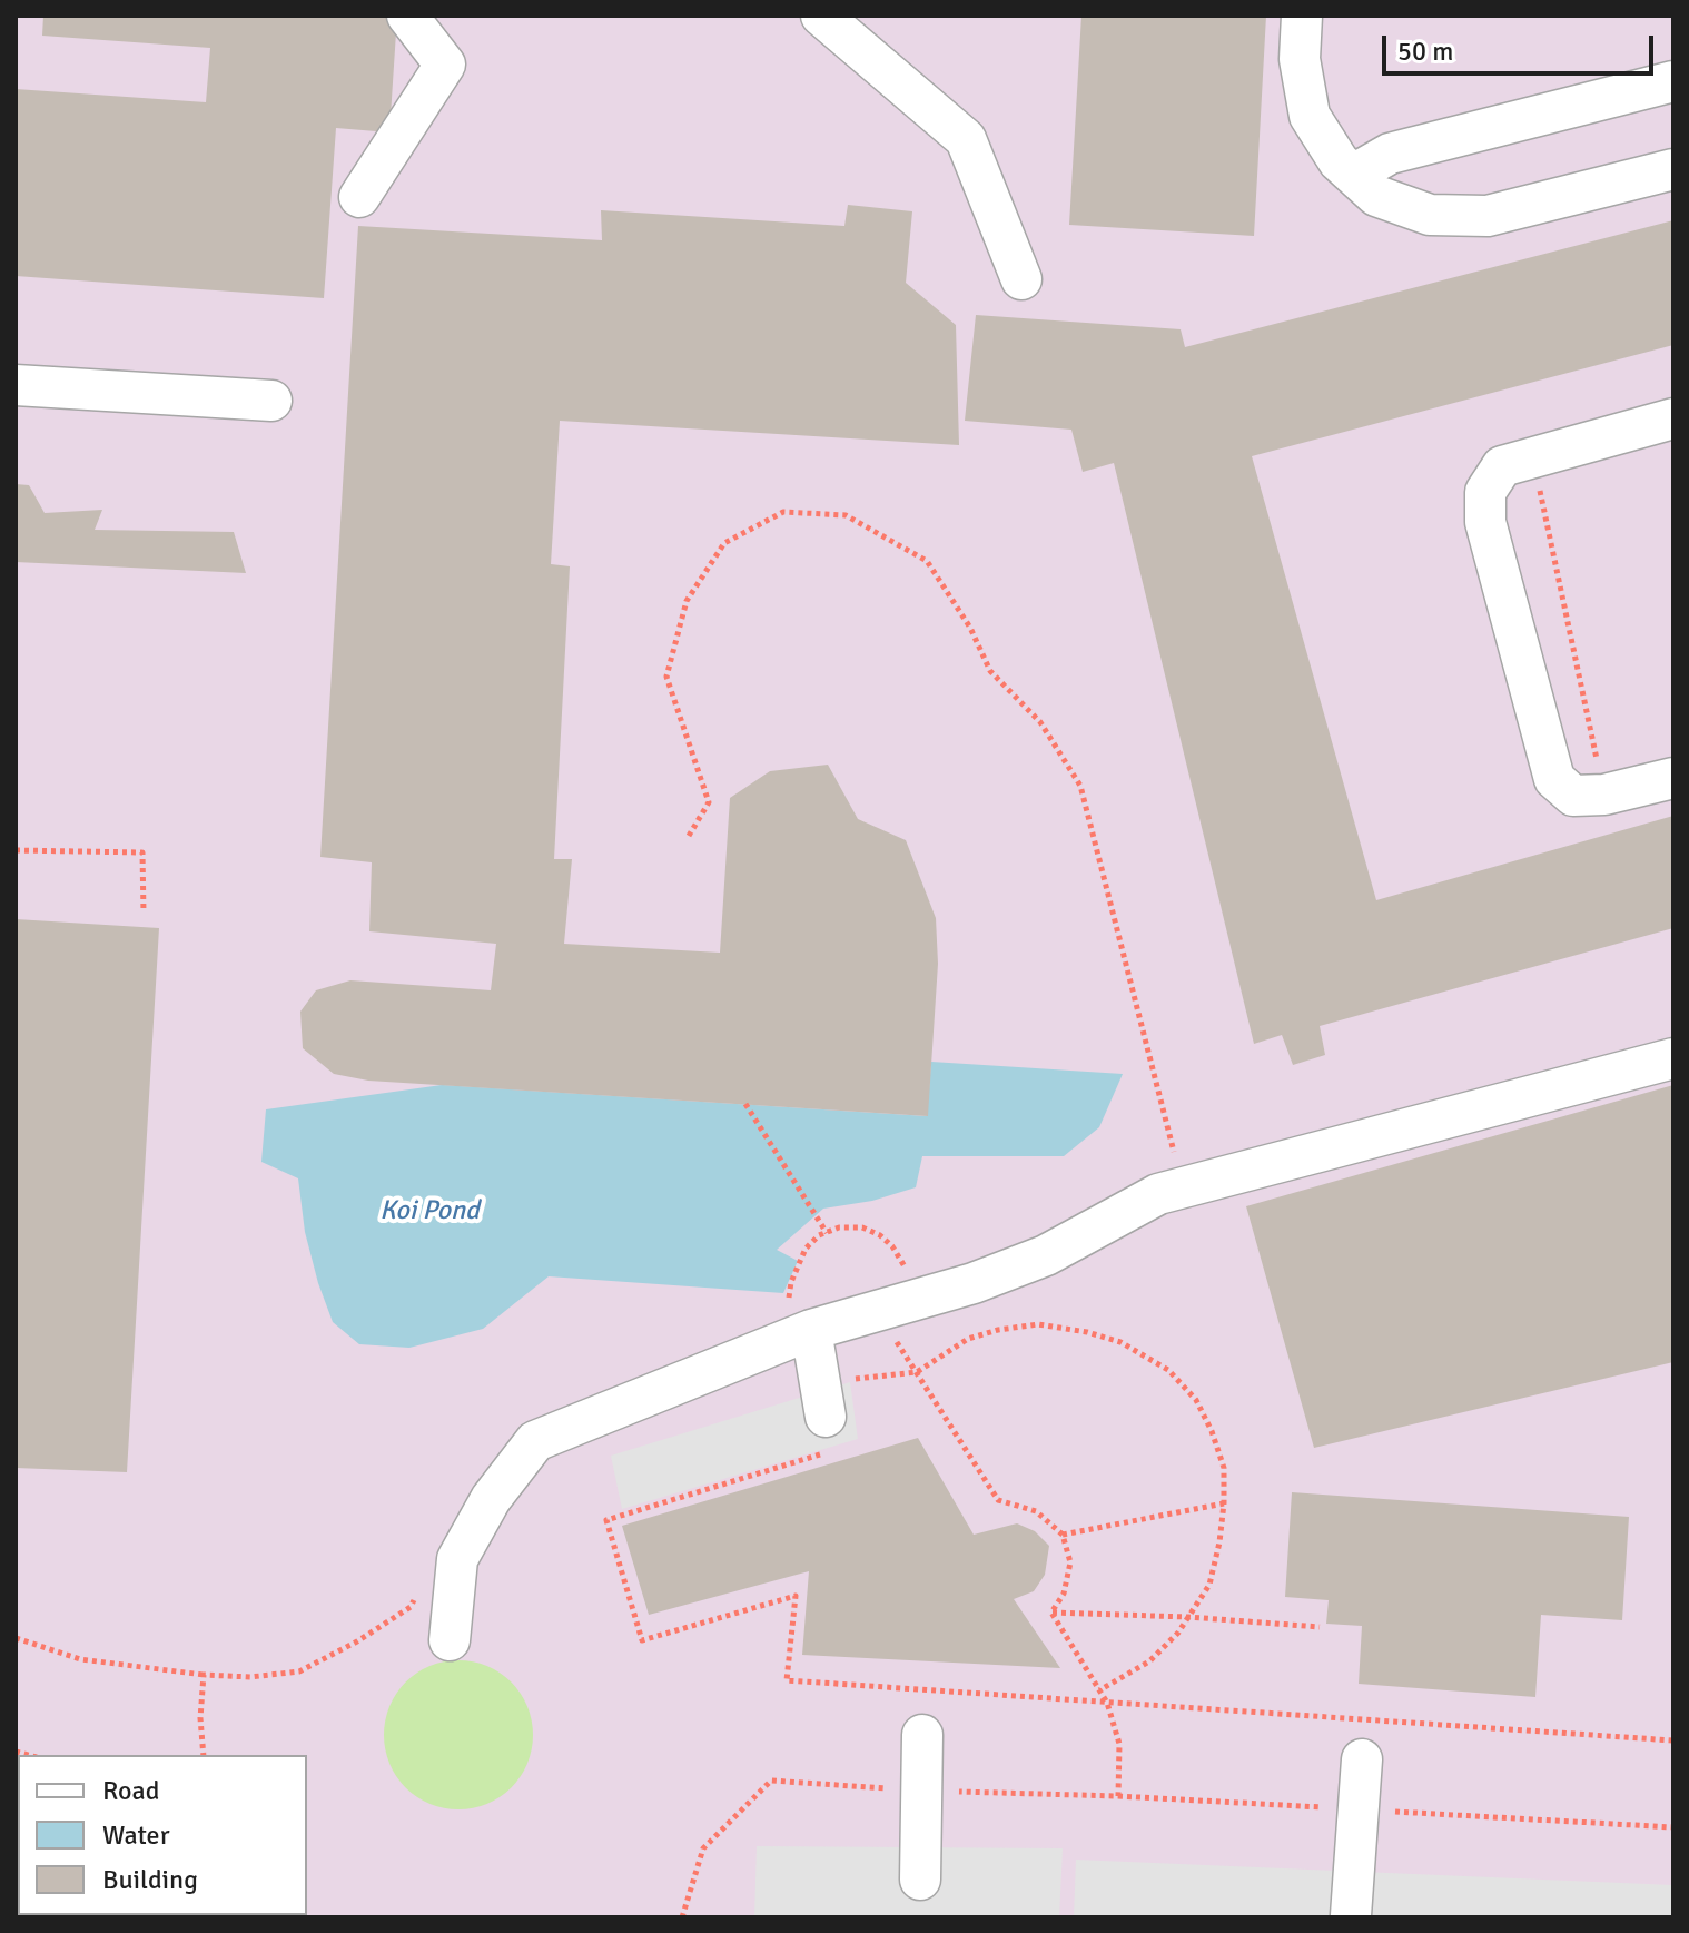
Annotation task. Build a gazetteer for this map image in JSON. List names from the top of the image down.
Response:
{
  "water": ["Koi Pond"],
  "legend": ["Road", "Water", "Building"],
  "scale_bar": "50 m"
}
